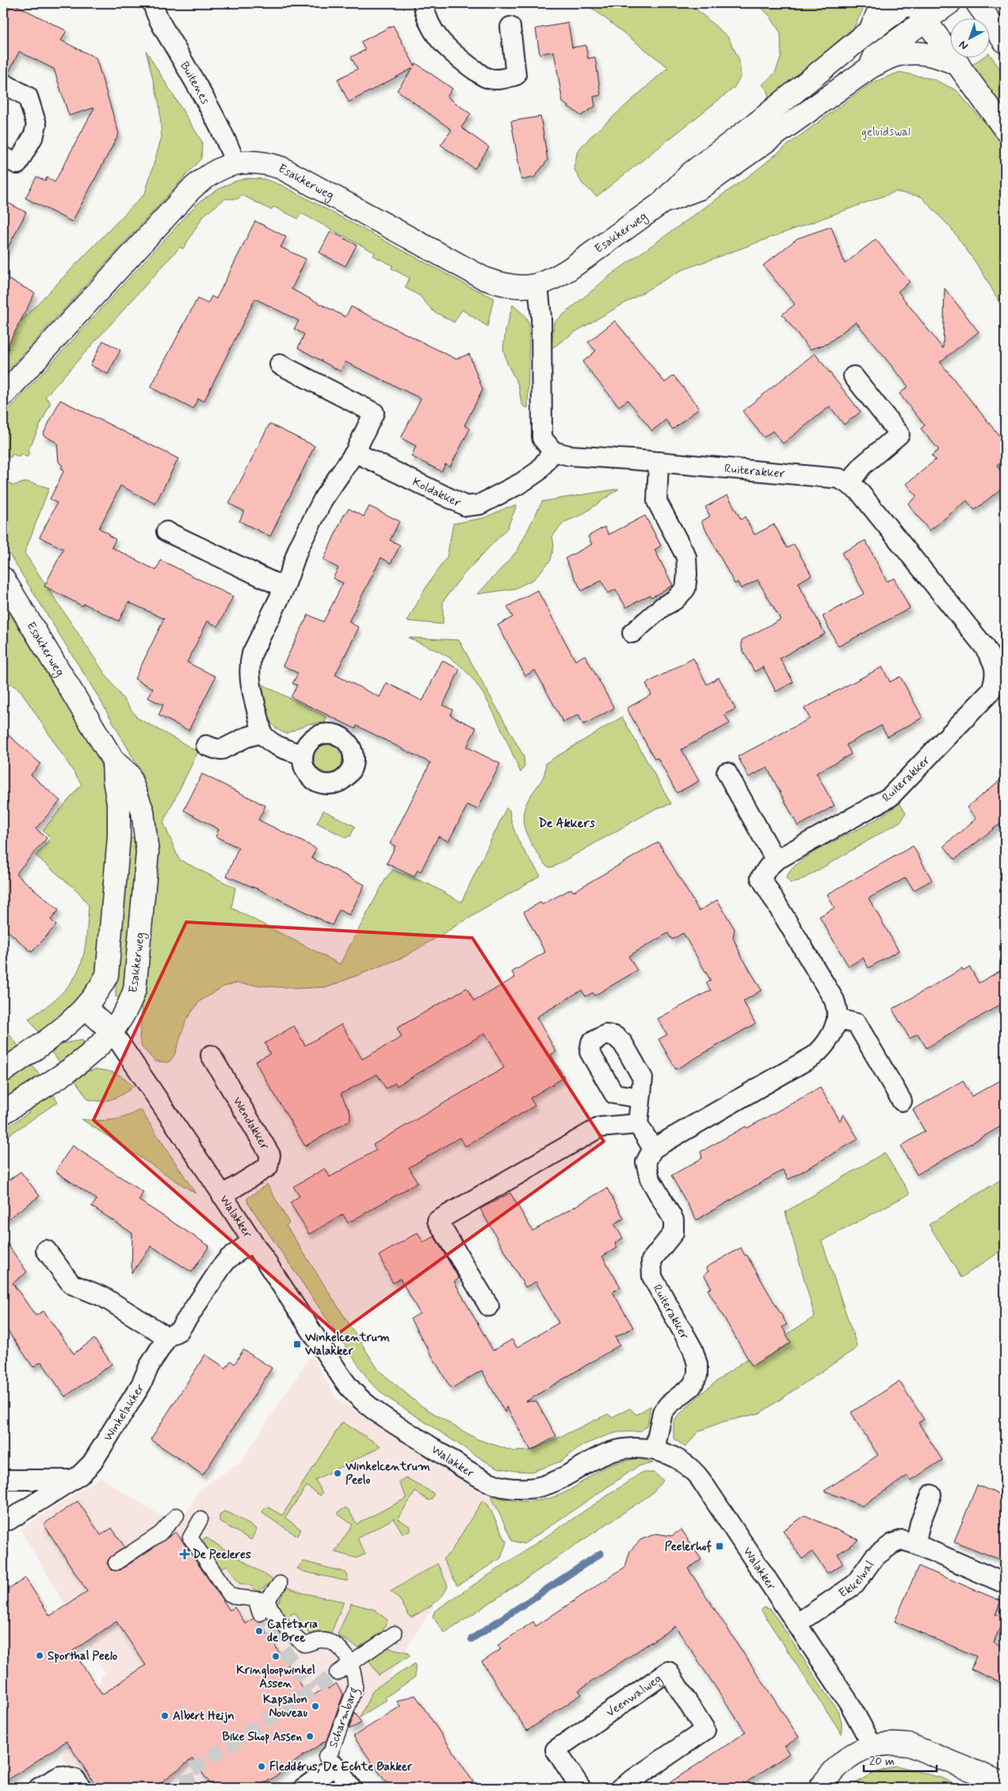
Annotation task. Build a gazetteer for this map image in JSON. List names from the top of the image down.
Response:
{
  "streets": {
    "street": [
      "Buitenes",
      "Esakkerweg",
      "Ruiterakker",
      "Koldakker",
      "Wendakker",
      "Walakker",
      "Winkelakker",
      "Ekkelwal",
      "Veenwalweg",
      "Scharmbarg"
    ]
  },
  "crossings": [
    ["Buitenes", "Esakkerweg"],
    ["Esakkerweg", "Walakker"],
    ["Ruiterakker", "Koldakker"],
    ["Ruiterakker", "Walakker"],
    ["Wendakker", "Walakker"],
    ["Walakker", "Winkelakker"],
    ["Walakker", "Ekkelwal"]
  ],
  "districts": ["De Akkers"],
  "parks": ["geluidswal"],
  "places": {
    "transit": ["Winkelcentrum Walakker", "Peelerhof"],
    "other": [
      "Winkelcentrum Peelo",
      "Cafetaria de Bree",
      "Sporthal Peelo",
      "Kringloopwinkel Assen",
      "Kapsalon Nouveau",
      "Albert Heijn",
      "Bike Shop Assen",
      "Fleddérus, De Echte Bakker"
    ],
    "health": ["De Peeleres"]
  },
  "scale_bar": "20 m",
  "north": "bottom left"
}
